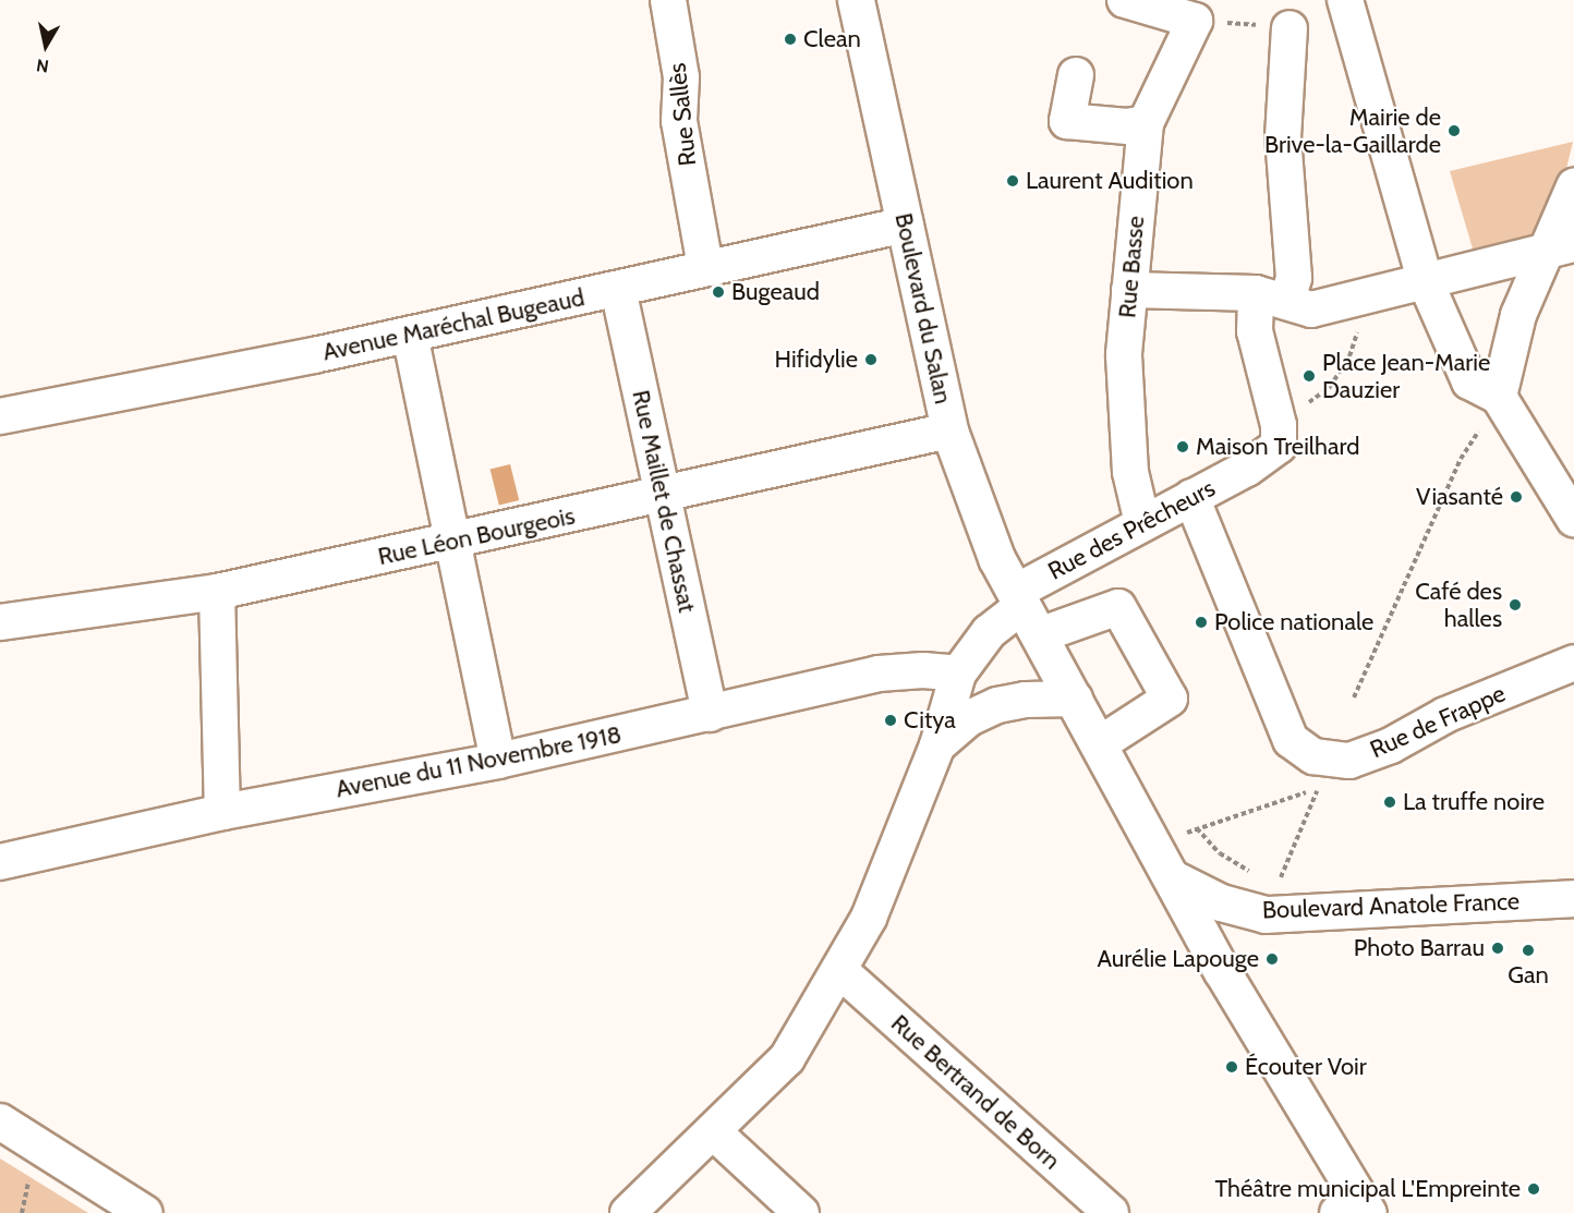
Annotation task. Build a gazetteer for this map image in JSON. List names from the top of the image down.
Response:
{
  "streets": {
    "main road": ["Boulevard du Salan", "Boulevard Anatole France"],
    "street": [
      "Rue Sallès",
      "Rue Basse",
      "Avenue Maréchal Bugeaud",
      "Rue Maillet de Chassat",
      "Rue des Prêcheurs",
      "Rue Léon Bourgeois",
      "Rue de Frappe",
      "Avenue du 11 Novembre 1918",
      "Rue Bertrand de Born"
    ]
  },
  "crossings": [
    ["Rue Sallès", "Avenue Maréchal Bugeaud"],
    ["Rue Basse", "Rue des Prêcheurs"],
    ["Boulevard du Salan", "Avenue Maréchal Bugeaud"],
    ["Boulevard du Salan", "Rue des Prêcheurs"],
    ["Boulevard du Salan", "Rue Léon Bourgeois"],
    ["Avenue Maréchal Bugeaud", "Rue Maillet de Chassat"],
    ["Rue Maillet de Chassat", "Rue Léon Bourgeois"],
    ["Rue Maillet de Chassat", "Avenue du 11 Novembre 1918"],
    ["Rue des Prêcheurs", "Rue de Frappe"]
  ],
  "places": [
    "Clean",
    "Mairie de Brive-la-Gaillarde",
    "Laurent Audition",
    "Bugeaud",
    "Hifidylie",
    "Place Jean-Marie Dauzier",
    "Maison Treilhard",
    "Viasanté",
    "Café des halles",
    "Police nationale",
    "Citya",
    "La truffe noire",
    "Photo Barrau",
    "Gan",
    "Aurélie Lapouge",
    "Écouter Voir",
    "Théâtre municipal L'Empreinte"
  ],
  "north": "bottom"
}
